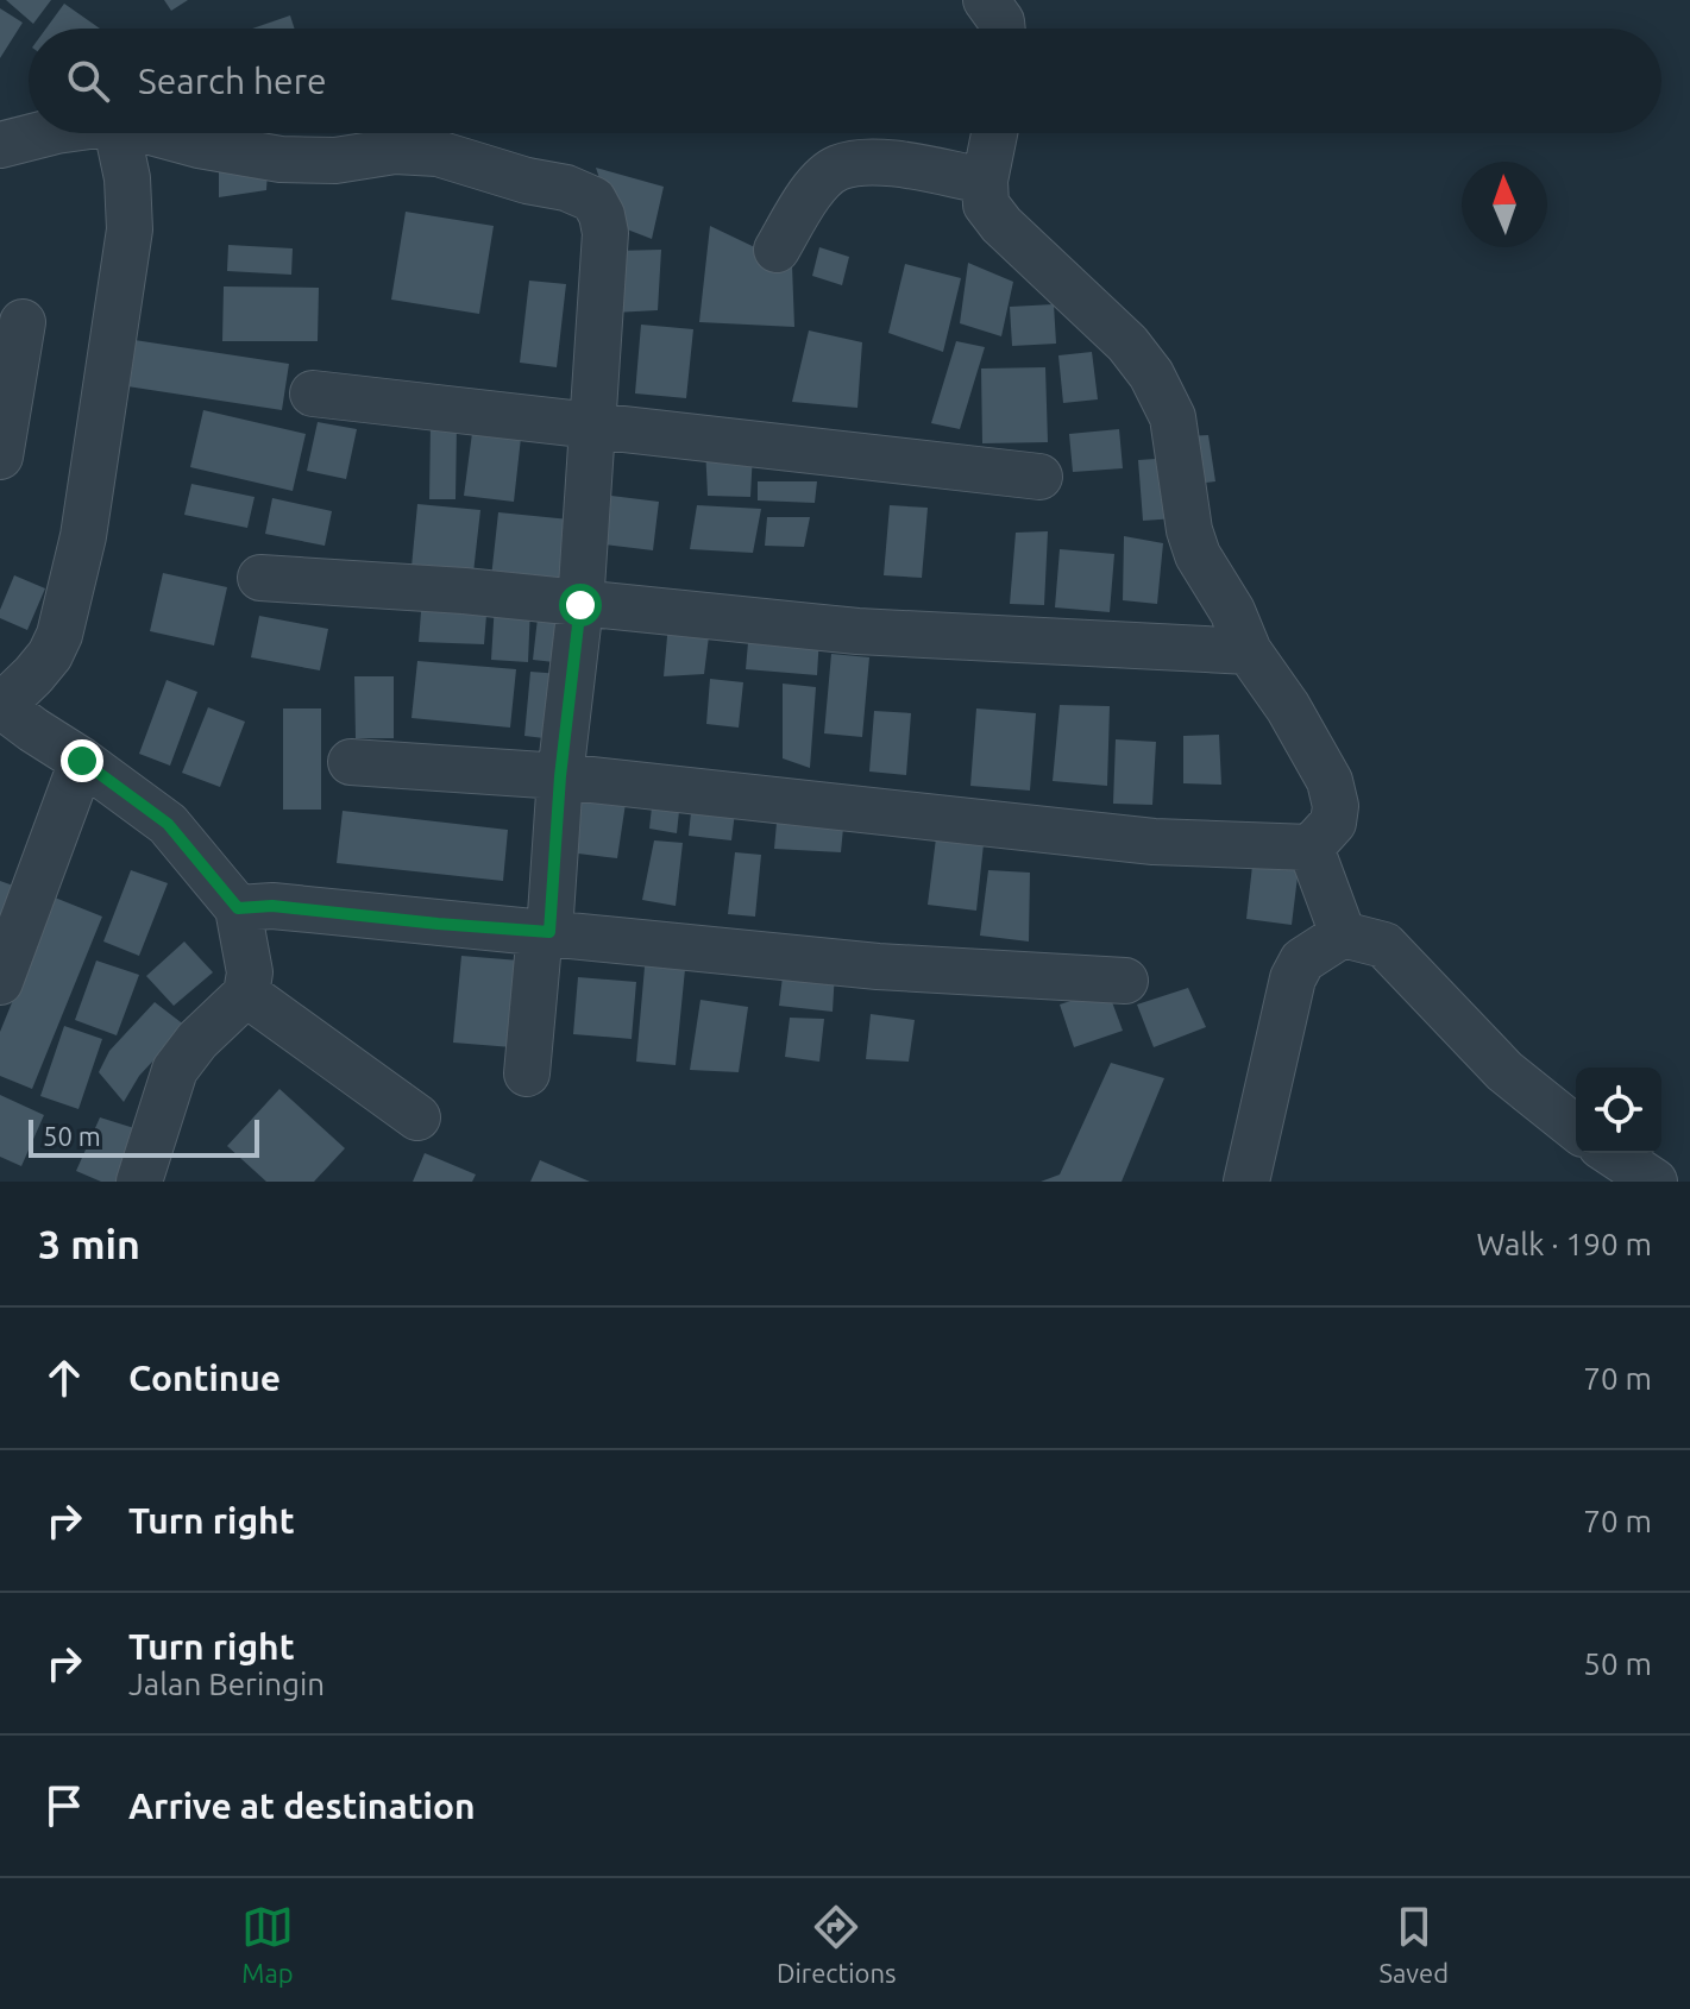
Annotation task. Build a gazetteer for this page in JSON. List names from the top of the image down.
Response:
{
  "scale_bar": "50 m",
  "north": "top",
  "page": {
    "search": "Search here",
    "scale": "50 m",
    "heading": ["3 min", "Walk · 190 m"],
    "list": [
      ["Continue", "70 m"],
      ["Turn right", "70 m"],
      ["Turn right", "Jalan Beringin", "50 m"],
      "Arrive at destination"
    ],
    "nav": ["Map", "Directions", "Saved"]
  }
}
